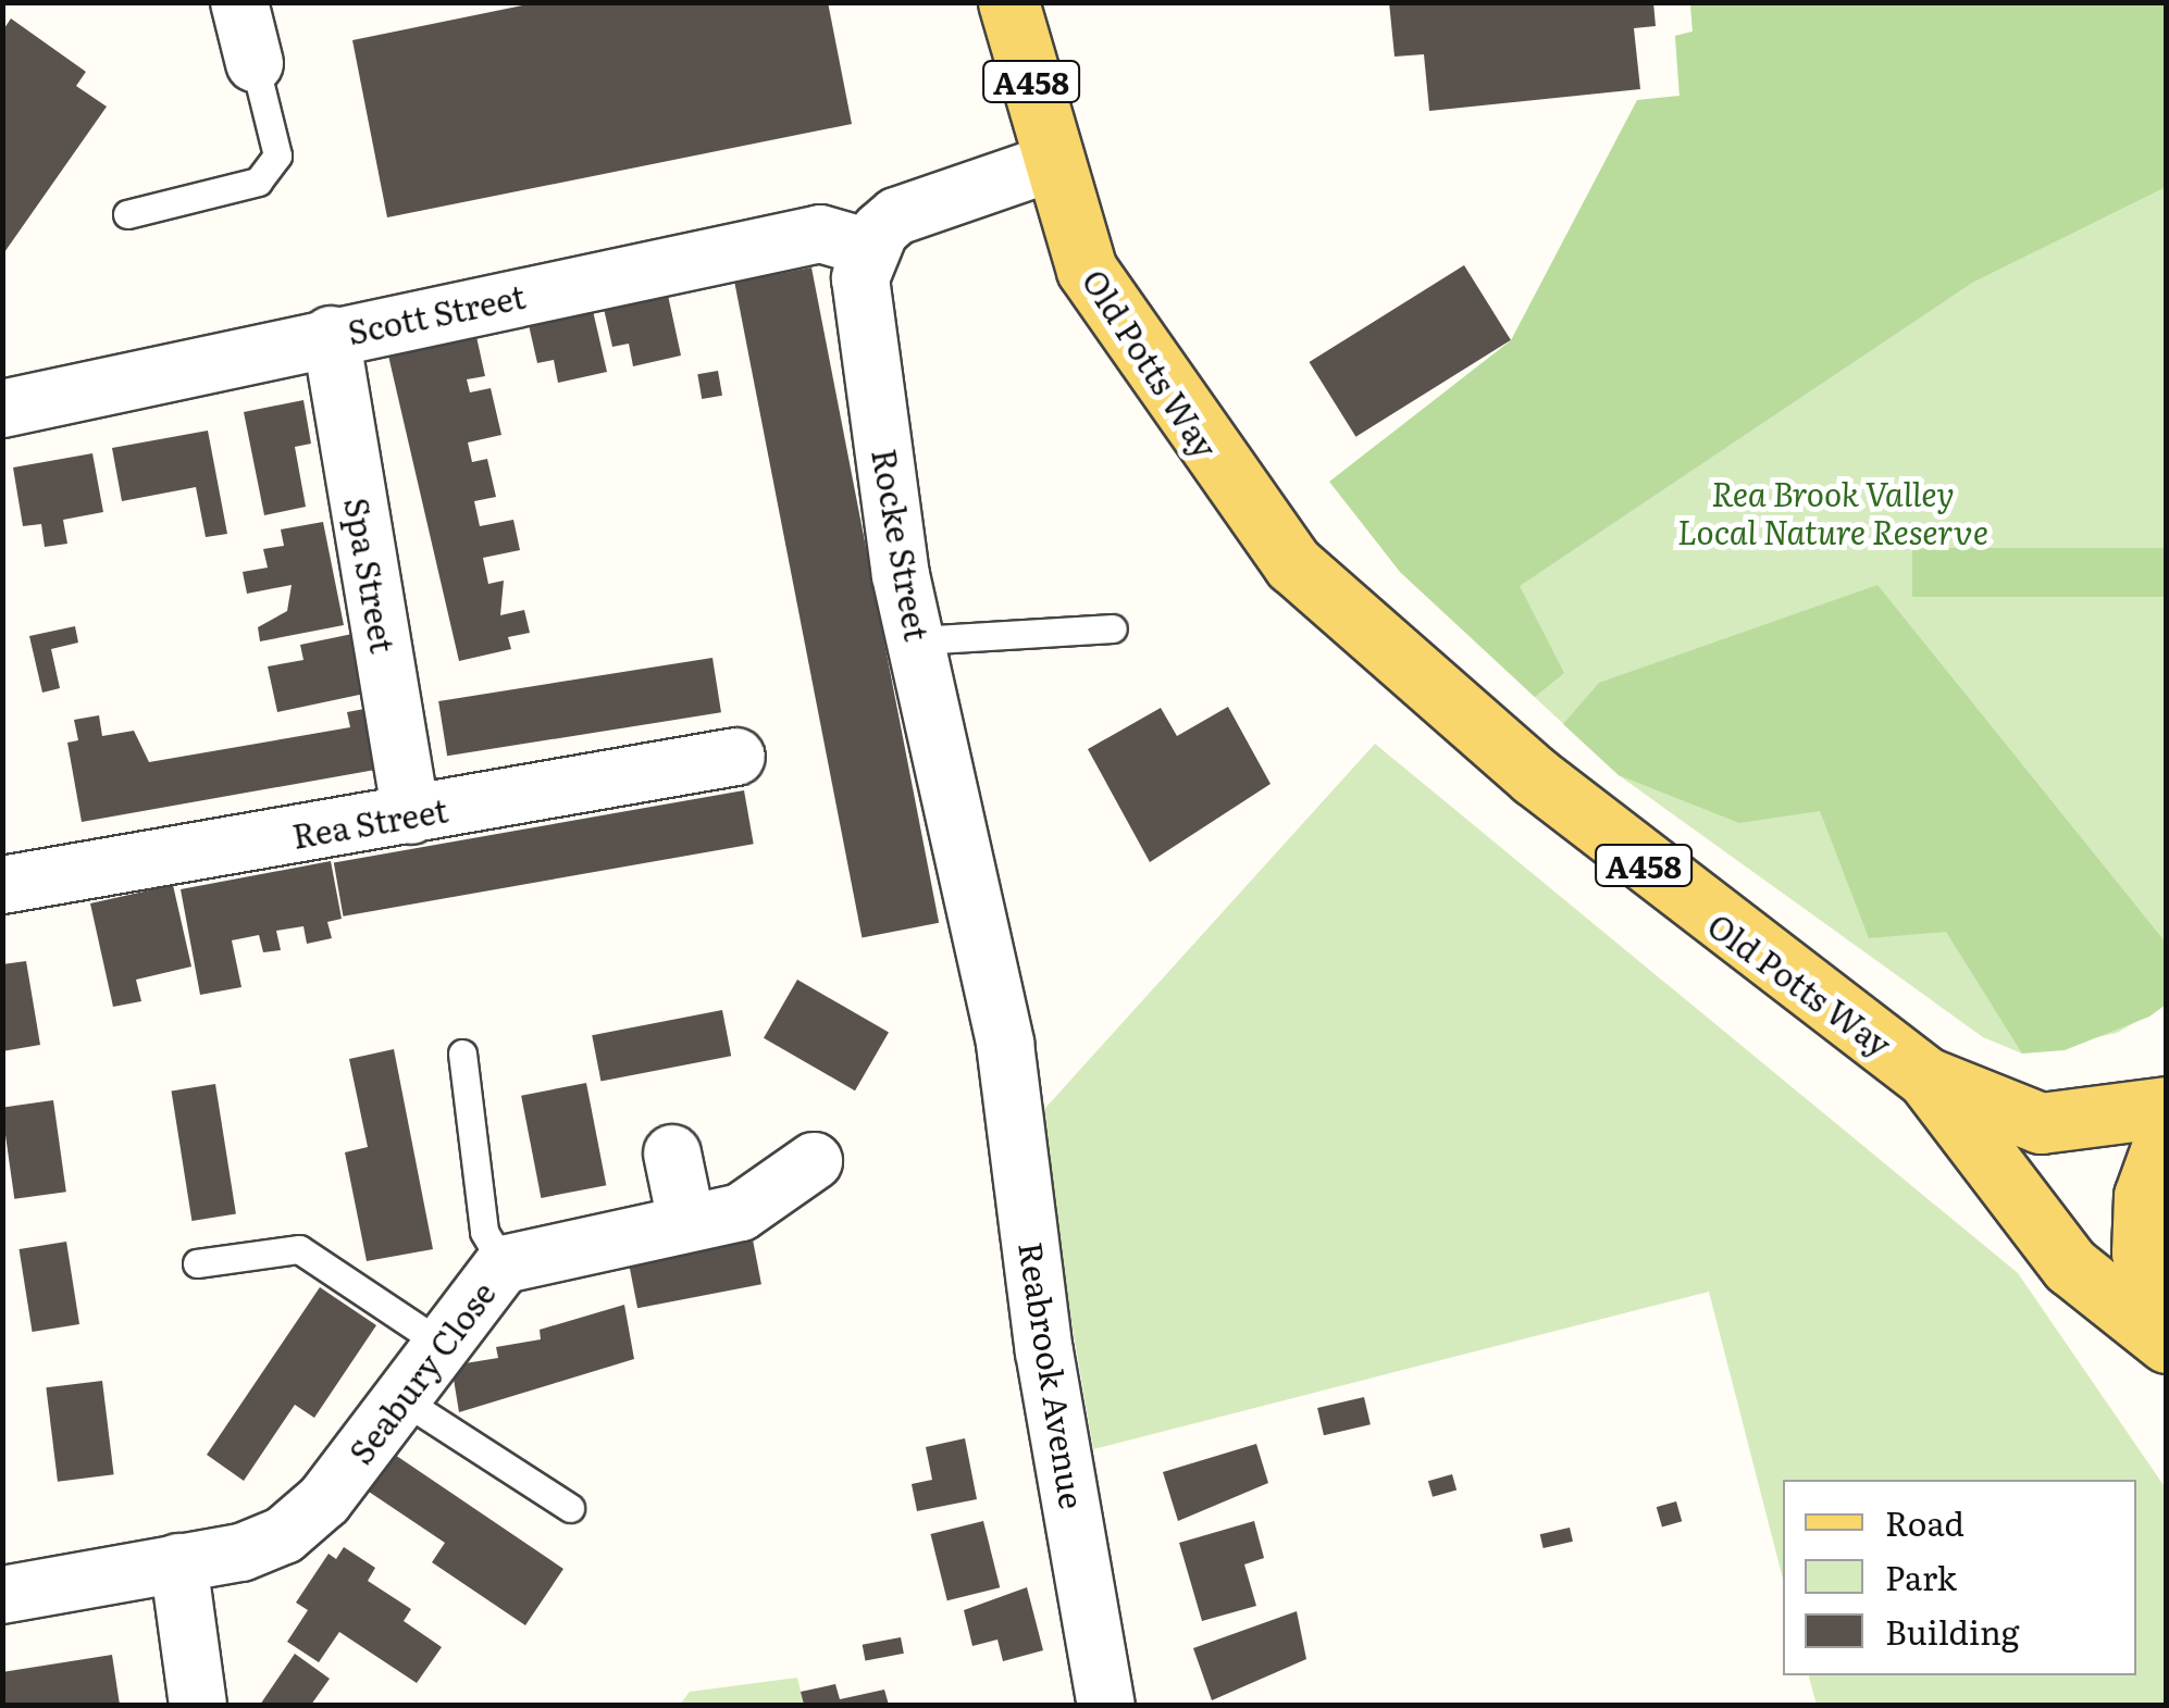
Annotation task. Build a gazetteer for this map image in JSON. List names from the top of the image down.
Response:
{
  "streets": {
    "main road": ["A458", "Old Potts Way"],
    "street": [
      "Scott Street",
      "Rocke Street",
      "Spa Street",
      "Rea Street",
      "Seabury Close",
      "Reabrook Avenue"
    ]
  },
  "crossings": [
    ["Scott Street", "Rocke Street"],
    ["Scott Street", "Spa Street"],
    ["Rocke Street", "Reabrook Avenue"],
    ["Spa Street", "Rea Street"]
  ],
  "parks": ["Rea Brook Valley Local Nature Reserve"],
  "legend": ["Road", "Park", "Building"]
}
